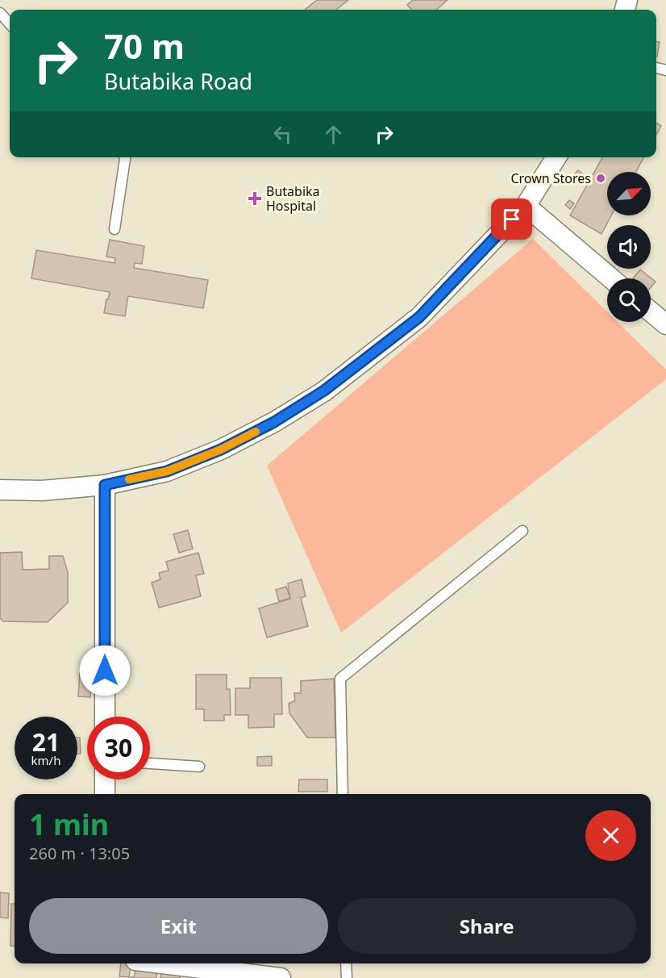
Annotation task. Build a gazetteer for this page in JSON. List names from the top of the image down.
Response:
{
  "places": {
    "other": ["Crown Stores"],
    "health": ["Butabika Hospital"]
  },
  "north": "top right",
  "page": {
    "turn": ["70 m", "Butabika Road"],
    "speed": "21 km/h",
    "limit": "30",
    "heading": ["1 min", "260 m · 13:05"],
    "buttons": ["Exit", "Share"]
  }
}
